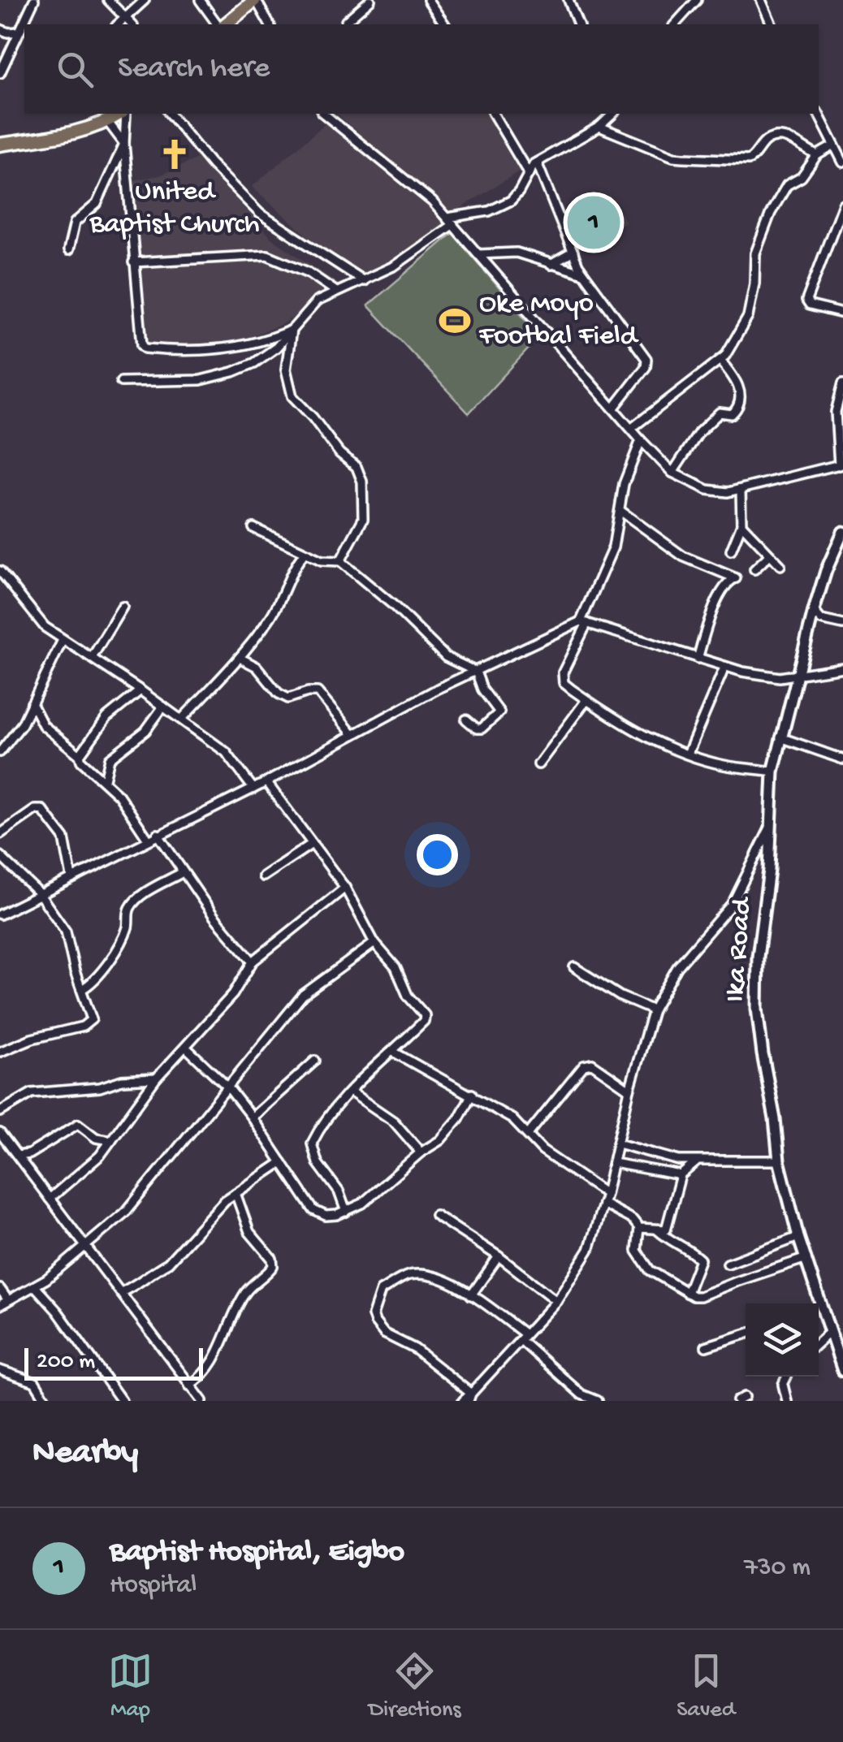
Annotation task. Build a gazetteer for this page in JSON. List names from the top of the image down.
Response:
{
  "streets": {
    "street": ["Ika Road"]
  },
  "places": {
    "church": ["United Baptist Church"],
    "sports": ["Oke Moyo Footbal Field"]
  },
  "scale_bar": "200 m",
  "page": {
    "search": "Search here",
    "pins": "1",
    "scale": "200 m",
    "heading": "Nearby",
    "list": [
      {
        "mark": "1",
        "name": "Baptist Hospital, Eigbo",
        "note": "Hospital",
        "value": "730 m"
      }
    ],
    "nav": ["Map", "Directions", "Saved"]
  }
}
